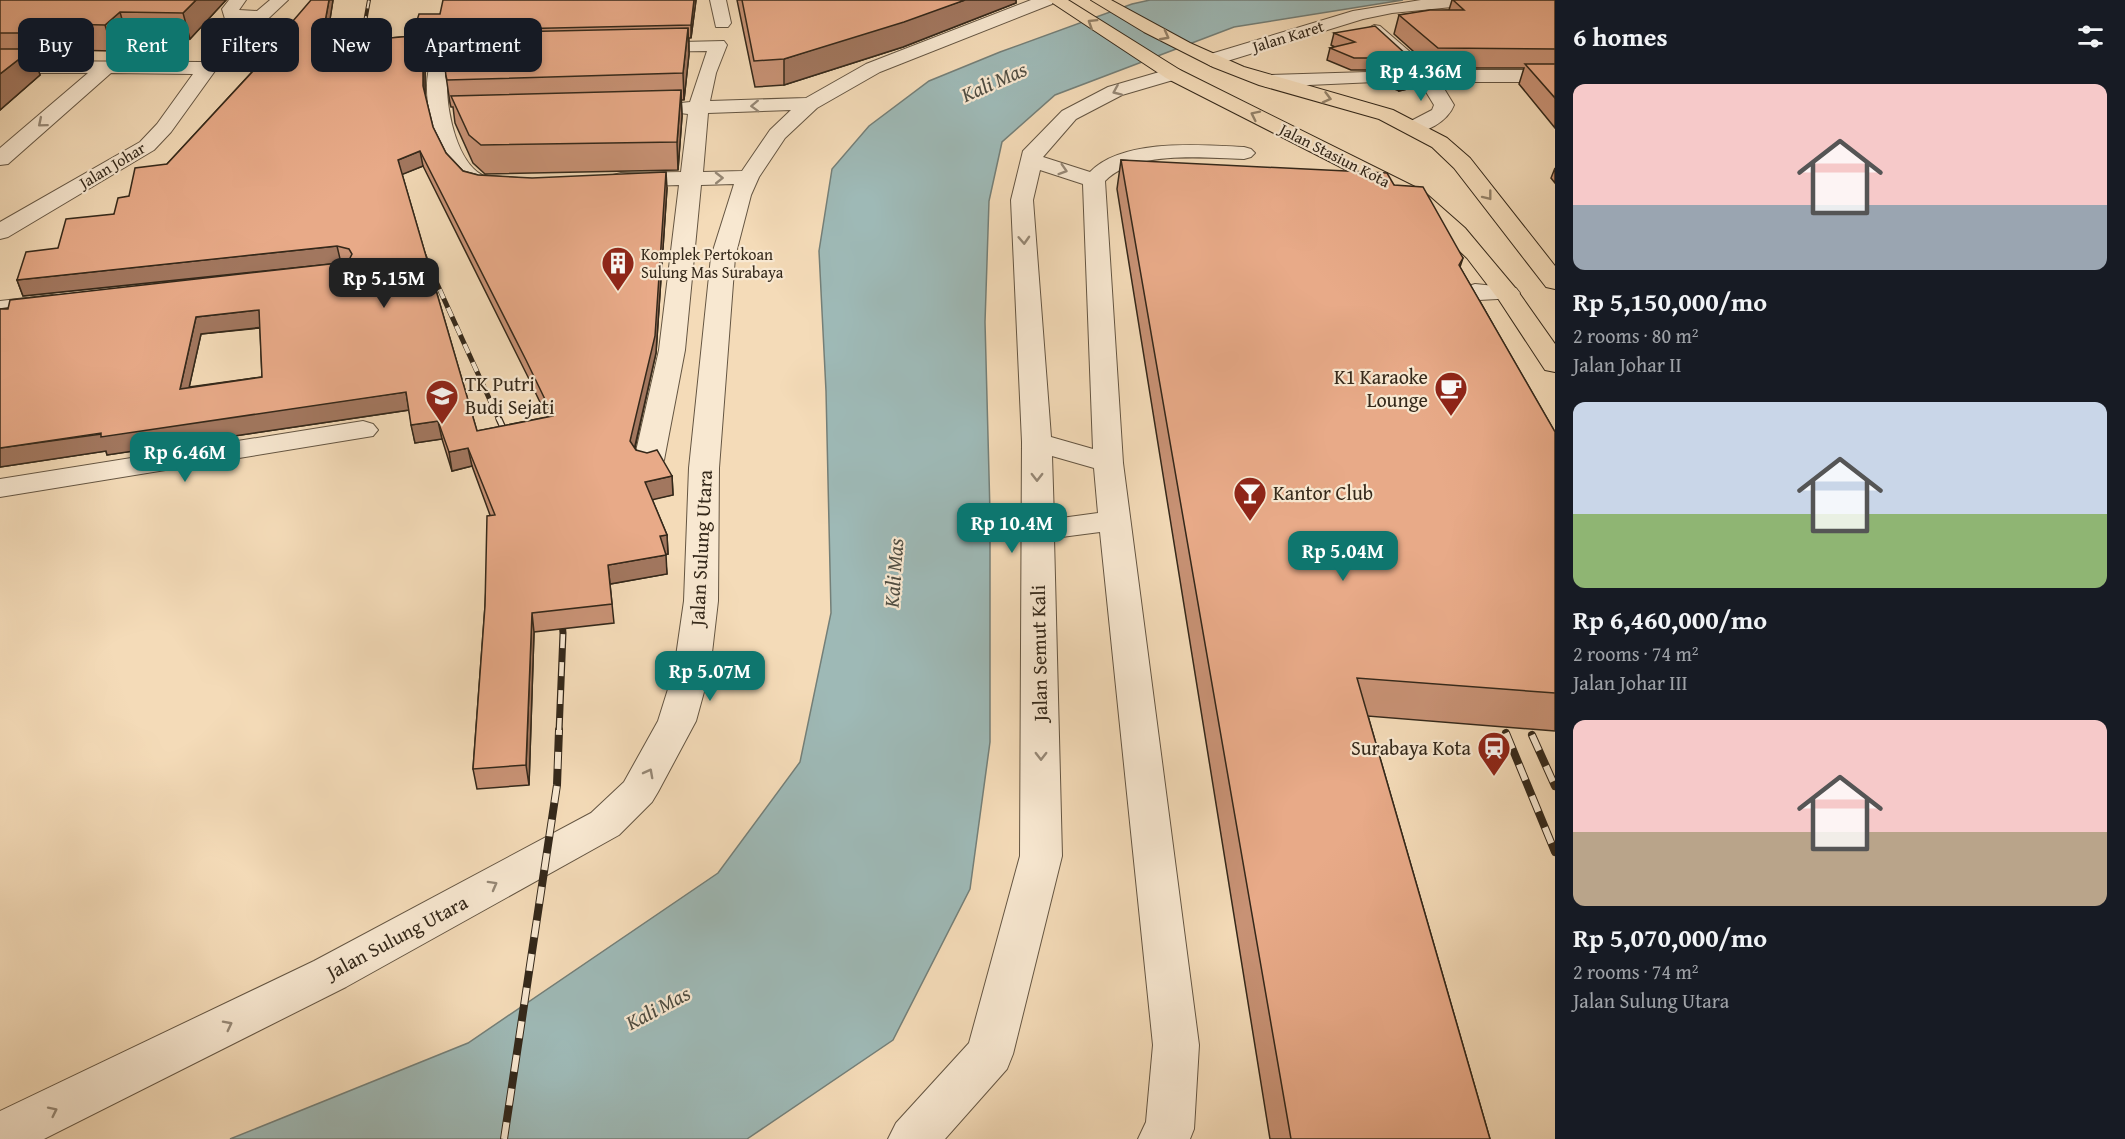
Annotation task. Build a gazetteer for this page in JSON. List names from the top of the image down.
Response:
{
  "streets": {
    "main road": ["Jalan Stasiun Kota"],
    "street": [
      "Jalan Karet",
      "Jalan Johar",
      "Jalan Sulung Utara",
      "Jalan Semut Kali"
    ]
  },
  "crossings": [
    ["Jalan Karet", "Jalan Stasiun Kota"],
    ["Jalan Karet", "Jalan Semut Kali"],
    ["Jalan Stasiun Kota", "Jalan Sulung Utara"],
    ["Jalan Stasiun Kota", "Jalan Semut Kali"]
  ],
  "one_way": ["Jalan Sulung Utara"],
  "water": ["Kali Mas"],
  "places": {
    "building": ["Komplek Pertokoan Sulung Mas Surabaya"],
    "cafe": ["K1 Karaoke Lounge"],
    "school or university": ["TK Putri Budi Sejati"],
    "bar": ["Kantor Club"],
    "station": ["Surabaya Kota"]
  },
  "page": {
    "heading": "6 homes",
    "chip": [
      "Buy",
      "Rent",
      "Filters",
      "New",
      "Apartment"
    ],
    "price": [
      "Rp 4.36M",
      "Rp 5.15M",
      "Rp 6.46M",
      "Rp 10.4M",
      "Rp 5.04M",
      "Rp 5.07M"
    ],
    "list": [
      {
        "name": "Rp 5,150,000/mo",
        "note": "2 rooms · 80 m² · Jalan Johar II"
      },
      {
        "name": "Rp 6,460,000/mo",
        "note": "2 rooms · 74 m² · Jalan Johar III"
      },
      {
        "name": "Rp 5,070,000/mo",
        "note": "2 rooms · 74 m² · Jalan Sulung Utara"
      }
    ]
  }
}
